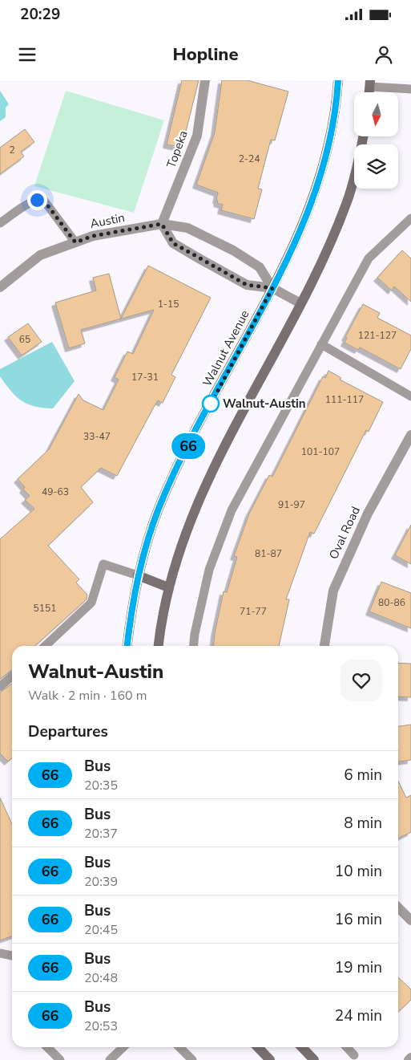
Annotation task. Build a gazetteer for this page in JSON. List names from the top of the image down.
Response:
{
  "streets": {
    "main road": ["Walnut Avenue"],
    "street": ["Topeka", "Austin", "Oval Road"]
  },
  "crossings": [
    ["Topeka", "Austin"],
    ["Austin", "Walnut Avenue"]
  ],
  "places": ["Walnut-Austin"],
  "lines": ["bus line 66"],
  "house_numbers": [
    "2",
    "2-24",
    "1-15",
    "121-127",
    "65",
    "17-31",
    "111-117",
    "33-47",
    "101-107",
    "49-63",
    "91-97",
    "81-87",
    "80-86",
    "5151",
    "71-77"
  ],
  "north": "bottom",
  "page": {
    "status": "20:29",
    "header": "Hopline",
    "on_map": "66",
    "heading": [
      ["Walnut-Austin", "Walk · 2 min · 160 m"],
      "Departures"
    ],
    "list": [
      {
        "mark": "66",
        "name": "Bus",
        "note": "20:35",
        "value": "6 min"
      },
      {
        "mark": "66",
        "name": "Bus",
        "note": "20:37",
        "value": "8 min"
      },
      {
        "mark": "66",
        "name": "Bus",
        "note": "20:39",
        "value": "10 min"
      },
      {
        "mark": "66",
        "name": "Bus",
        "note": "20:45",
        "value": "16 min"
      },
      {
        "mark": "66",
        "name": "Bus",
        "note": "20:48",
        "value": "19 min"
      },
      {
        "mark": "66",
        "name": "Bus",
        "note": "20:53",
        "value": "24 min"
      }
    ]
  }
}
